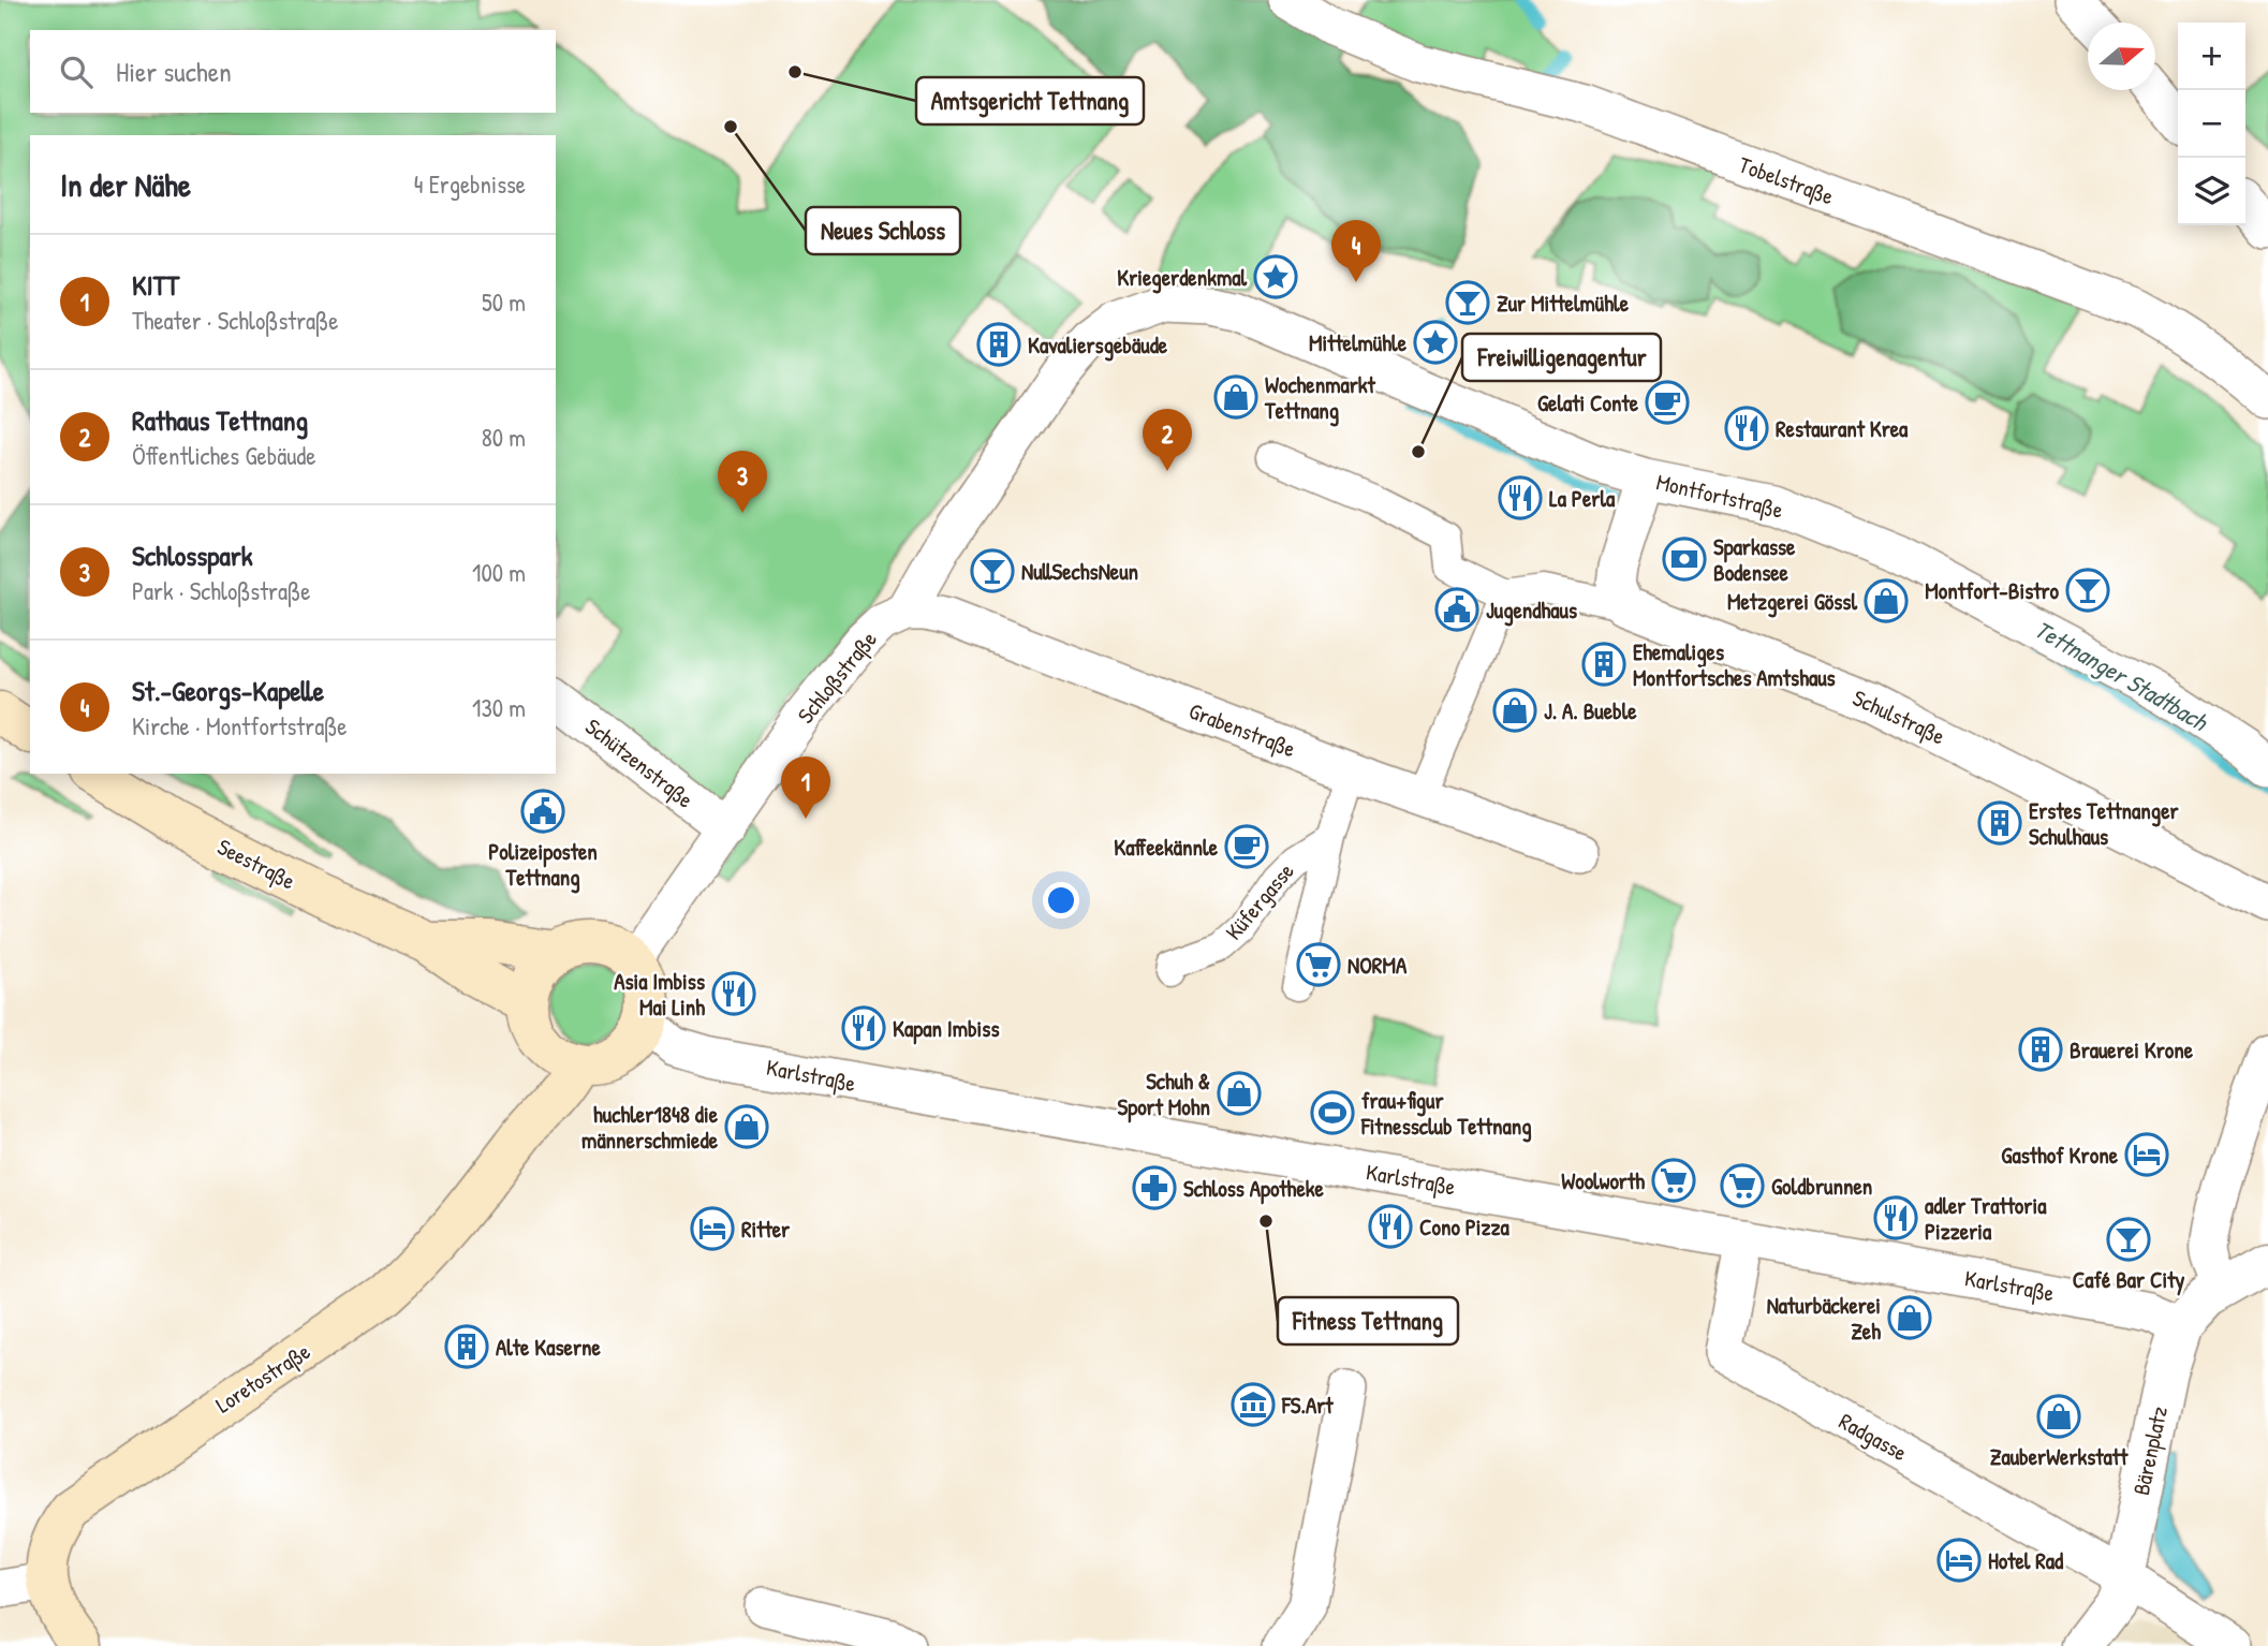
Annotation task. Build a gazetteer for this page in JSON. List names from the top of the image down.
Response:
{
  "streets": {
    "main road": ["Seestraße", "Loretostraße"],
    "street": [
      "Tobelstraße",
      "Montfortstraße",
      "Schloßstraße",
      "Schulstraße",
      "Grabenstraße",
      "Schützenstraße",
      "Küfergasse",
      "Karlstraße",
      "Radgasse",
      "Bärenplatz"
    ]
  },
  "crossings": [
    ["Montfortstraße", "Schloßstraße"],
    ["Montfortstraße", "Grabenstraße"],
    ["Schloßstraße", "Grabenstraße"],
    ["Schloßstraße", "Schützenstraße"],
    ["Schloßstraße", "Seestraße"],
    ["Schloßstraße", "Karlstraße"],
    ["Schloßstraße", "Loretostraße"],
    ["Seestraße", "Karlstraße"],
    ["Seestraße", "Loretostraße"],
    ["Karlstraße", "Loretostraße"],
    ["Karlstraße", "Radgasse"],
    ["Karlstraße", "Bärenplatz"],
    ["Radgasse", "Bärenplatz"]
  ],
  "water": ["Tettnanger Stadtbach"],
  "places": {
    "other": [
      "Amtsgericht Tettnang",
      "Neues Schloss",
      "Freiwilligenagentur",
      "Fitness Tettnang"
    ],
    "place": ["Kriegerdenkmal", "Mittelmühle"],
    "bar": [
      "Zur Mittelmühle",
      "NullSechsNeun",
      "Montfort-Bistro",
      "Café Bar City"
    ],
    "building": [
      "Kavaliersgebäude",
      "Ehemaliges Montfortsches Amtshaus",
      "Erstes Tettnanger Schulhaus",
      "Brauerei Krone",
      "Alte Kaserne"
    ],
    "shop": [
      "Wochenmarkt Tettnang",
      "Metzgerei Gössl",
      "J. A. Bueble",
      "Schuh & Sport Mohn",
      "huchler1848 die männerschmiede",
      "Naturbäckerei Zeh",
      "ZauberWerkstatt"
    ],
    "cafe": ["Gelati Conte", "Kaffeekännle"],
    "restaurant": [
      "Restaurant Krea",
      "La Perla",
      "Asia Imbiss Mai Linh",
      "Kapan Imbiss",
      "adler Trattoria Pizzeria",
      "Cono Pizza"
    ],
    "bank": ["Sparkasse Bodensee"],
    "public building": ["Jugendhaus", "Polizeiposten Tettnang"],
    "supermarket": ["NORMA", "Woolworth", "Goldbrunnen"],
    "sports": ["frau+figur Fitnessclub Tettnang"],
    "hotel": ["Gasthof Krone", "Ritter", "Hotel Rad"],
    "pharmacy": ["Schloss Apotheke"],
    "museum": ["FS.Art"]
  },
  "north": "right",
  "page": {
    "map_buttons": ["+", "−"],
    "search": "Hier suchen",
    "heading": ["In der Nähe", "4 Ergebnisse"],
    "pins": [
      "4",
      "2",
      "3",
      "1"
    ],
    "list": [
      {
        "mark": "1",
        "name": "KITT",
        "note": "Theater · Schloßstraße",
        "value": "50 m"
      },
      {
        "mark": "2",
        "name": "Rathaus Tettnang",
        "note": "Öffentliches Gebäude",
        "value": "80 m"
      },
      {
        "mark": "3",
        "name": "Schlosspark",
        "note": "Park · Schloßstraße",
        "value": "100 m"
      },
      {
        "mark": "4",
        "name": "St.-Georgs-Kapelle",
        "note": "Kirche · Montfortstraße",
        "value": "130 m"
      }
    ]
  }
}
